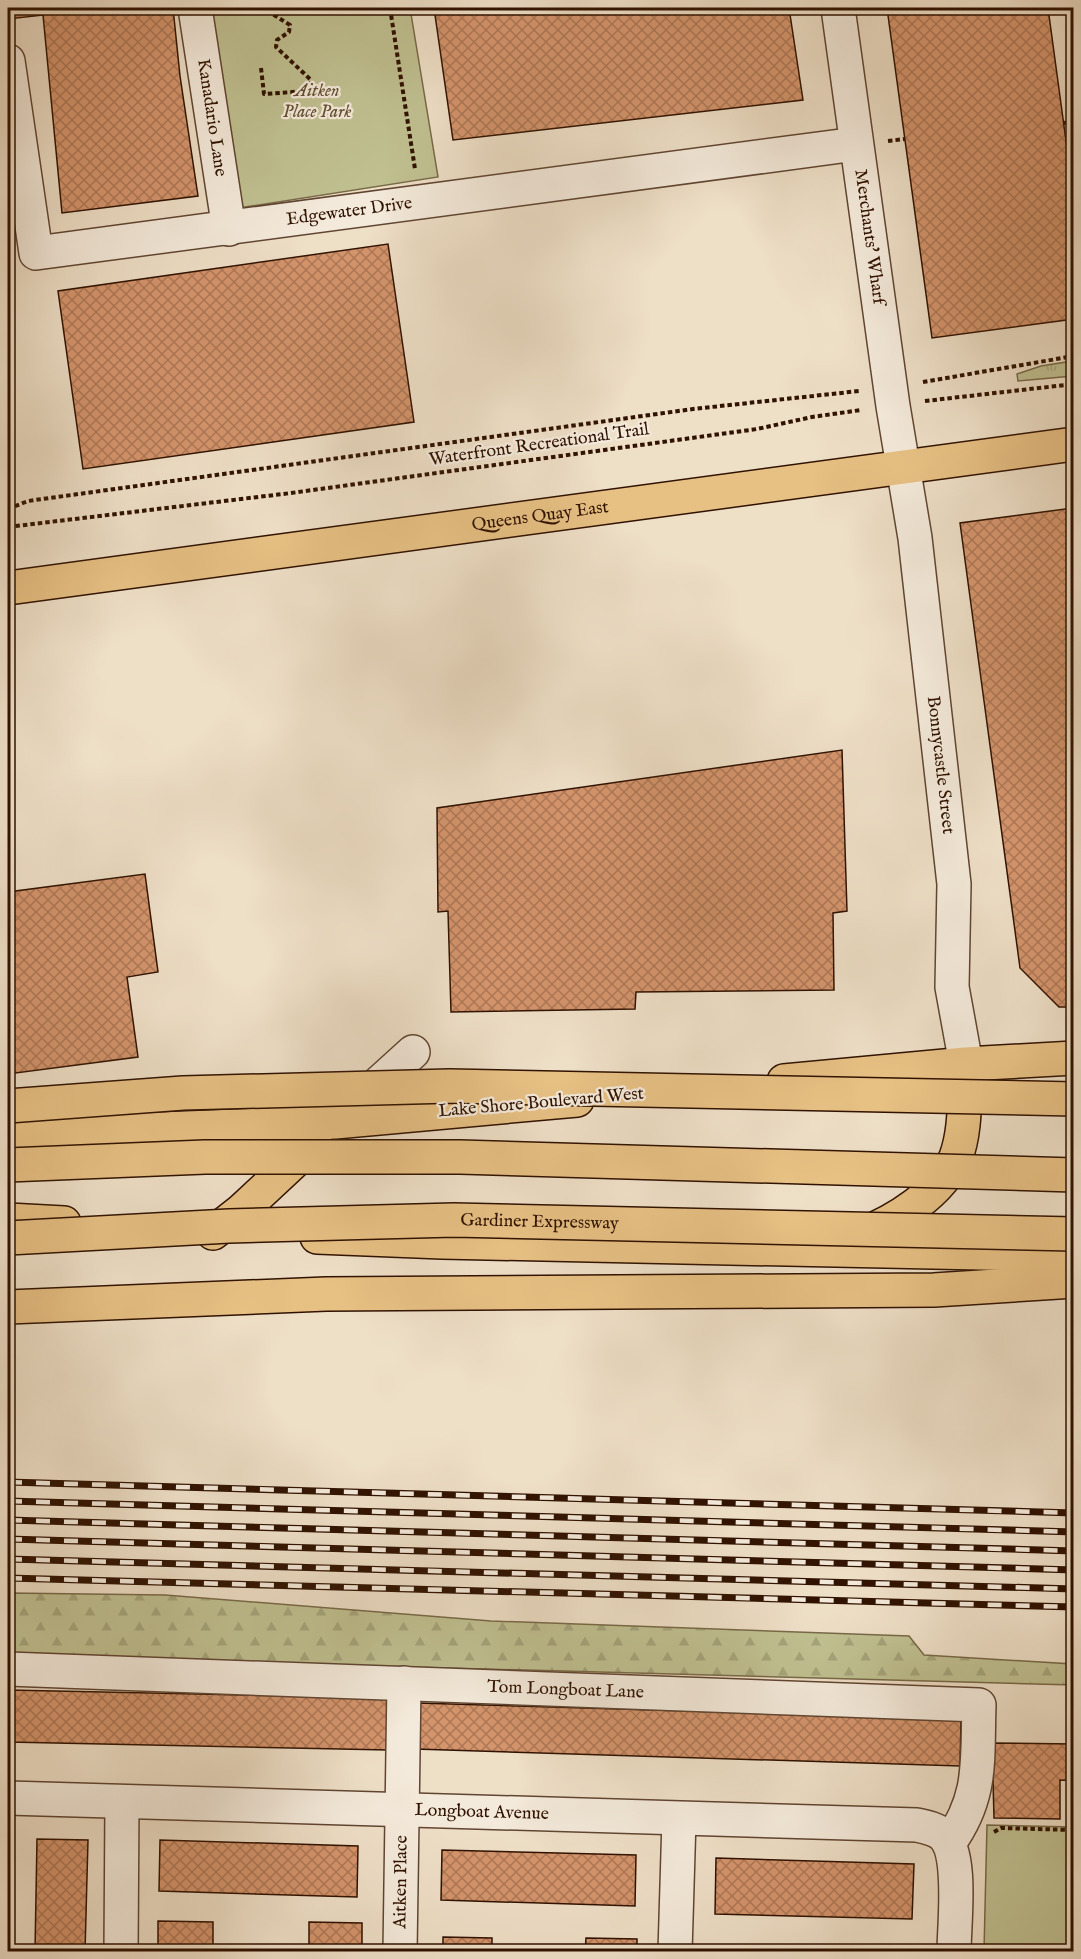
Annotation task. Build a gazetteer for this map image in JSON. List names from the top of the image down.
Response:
{
  "streets": {
    "main road": ["Queens Quay East", "Lake Shore Boulevard West", "Gardiner Expressway"],
    "street": [
      "Kanadario Lane",
      "Edgewater Drive",
      "Merchants' Wharf",
      "Bonnycastle Street",
      "Tom Longboat Lane",
      "Longboat Avenue",
      "Aitken Place"
    ],
    "path": ["Waterfront Recreational Trail"]
  },
  "crossings": [
    ["Kanadario Lane", "Edgewater Drive"],
    ["Edgewater Drive", "Merchants' Wharf"],
    ["Merchants' Wharf", "Waterfront Recreational Trail"],
    ["Merchants' Wharf", "Queens Quay East"],
    ["Merchants' Wharf", "Bonnycastle Street"],
    ["Queens Quay East", "Bonnycastle Street"],
    ["Bonnycastle Street", "Lake Shore Boulevard West"],
    ["Tom Longboat Lane", "Longboat Avenue"],
    ["Tom Longboat Lane", "Aitken Place"],
    ["Longboat Avenue", "Aitken Place"]
  ],
  "parks": ["Aitken Place Park"]
}
